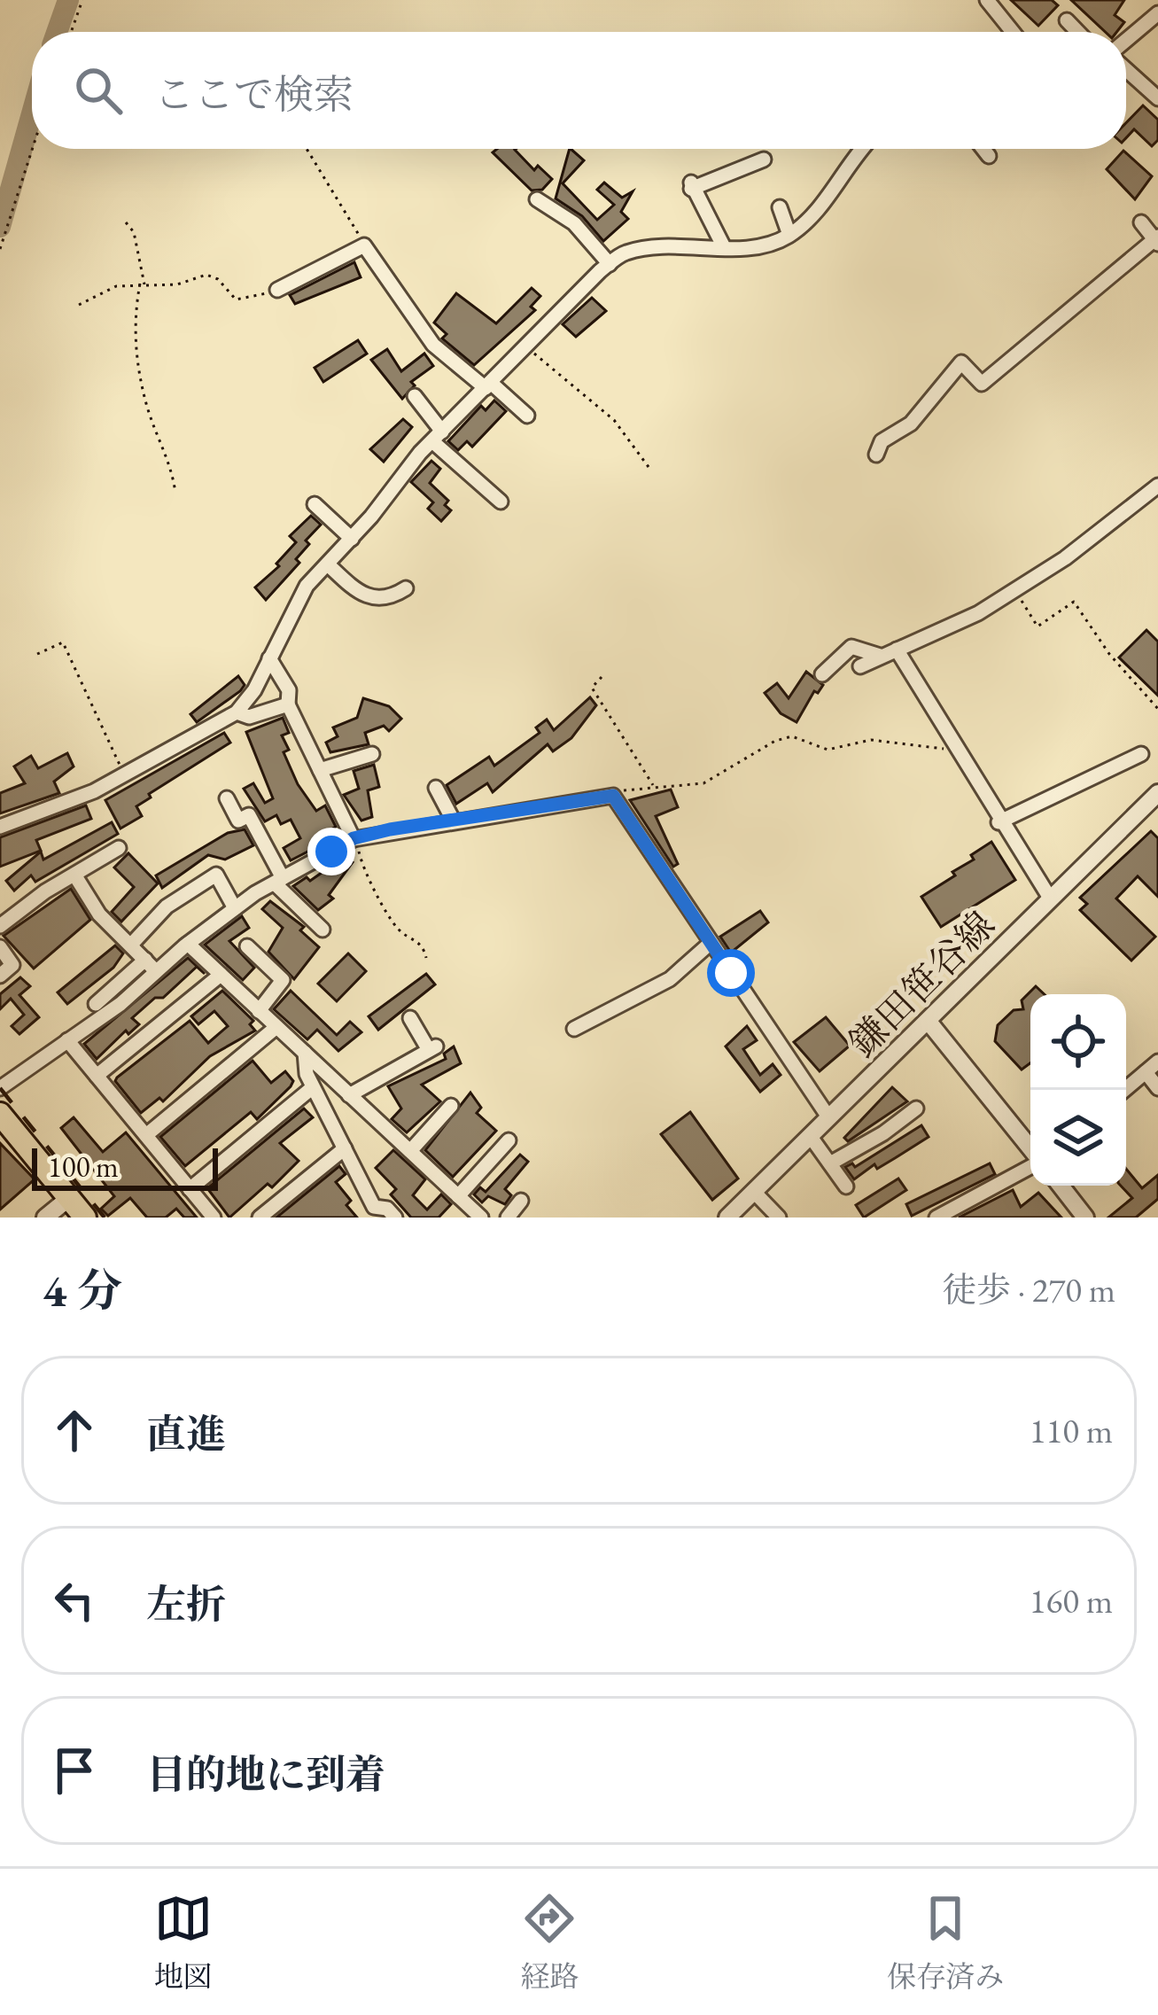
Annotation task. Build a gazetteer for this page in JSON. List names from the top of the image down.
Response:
{
  "streets": {
    "street": ["鎌田笹谷線"]
  },
  "scale_bar": "100 m",
  "page": {
    "search": "ここで検索",
    "scale": "100 m",
    "heading": ["4 分", "徒歩 · 270 m"],
    "list": [
      ["直進", "110 m"],
      ["左折", "160 m"],
      "目的地に到着"
    ],
    "nav": ["地図", "経路", "保存済み"]
  }
}
